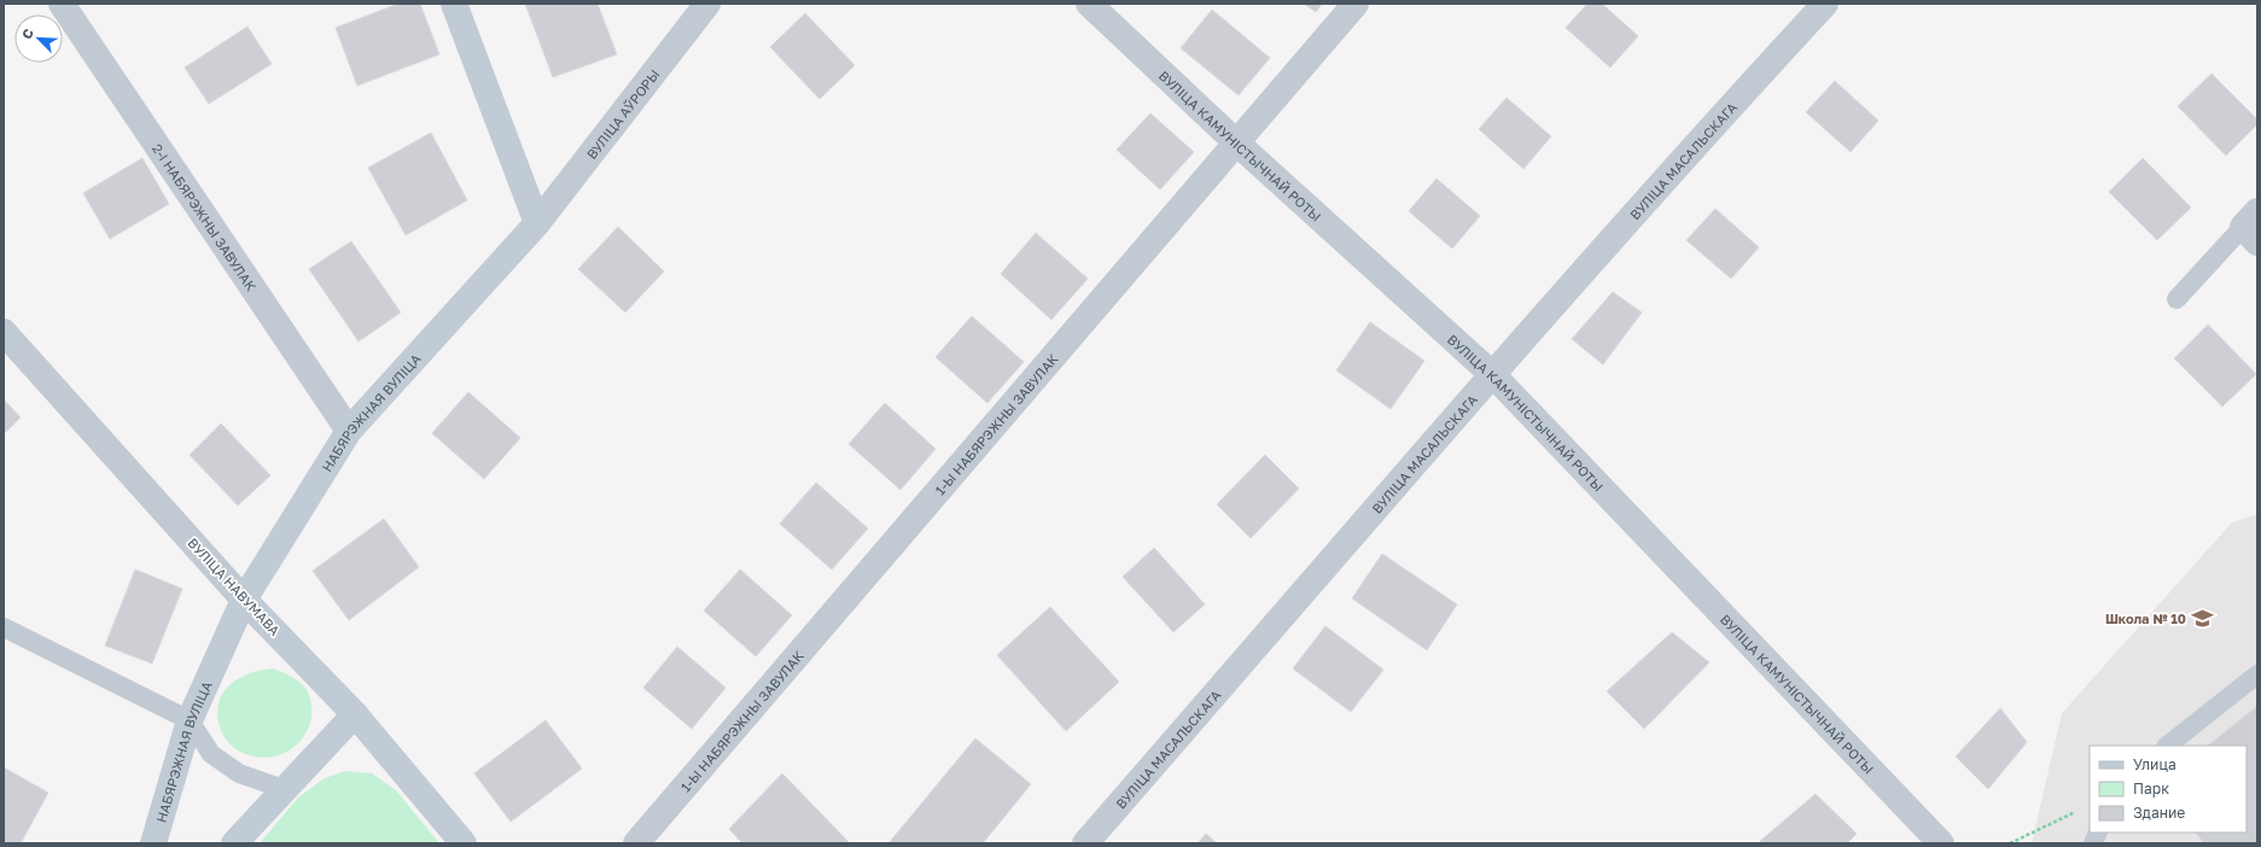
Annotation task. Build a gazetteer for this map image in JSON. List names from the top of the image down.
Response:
{
  "streets": {
    "street": [
      "ВУЛІЦА АЎРОРЫ",
      "ВУЛІЦА КАМУНІСТЫЧНАЙ РОТЫ",
      "ВУЛІЦА МАСАЛЬСКАГА",
      "2-І НАБЯРЭЖНЫ ЗАВУЛАК",
      "НАБЯРЭЖНАЯ ВУЛІЦА",
      "1-Ы НАБЯРЭЖНЫ ЗАВУЛАК",
      "ВУЛІЦА НАВУМАВА"
    ]
  },
  "crossings": [
    ["ВУЛІЦА АЎРОРЫ", "НАБЯРЭЖНАЯ ВУЛІЦА"],
    ["ВУЛІЦА КАМУНІСТЫЧНАЙ РОТЫ", "ВУЛІЦА МАСАЛЬСКАГА"],
    ["ВУЛІЦА КАМУНІСТЫЧНАЙ РОТЫ", "1-Ы НАБЯРЭЖНЫ ЗАВУЛАК"],
    ["2-І НАБЯРЭЖНЫ ЗАВУЛАК", "НАБЯРЭЖНАЯ ВУЛІЦА"],
    ["НАБЯРЭЖНАЯ ВУЛІЦА", "ВУЛІЦА НАВУМАВА"]
  ],
  "places": {
    "school or university": ["Школа № 10"]
  },
  "legend": ["Улица", "Парк", "Здание"],
  "north": "top left"
}
